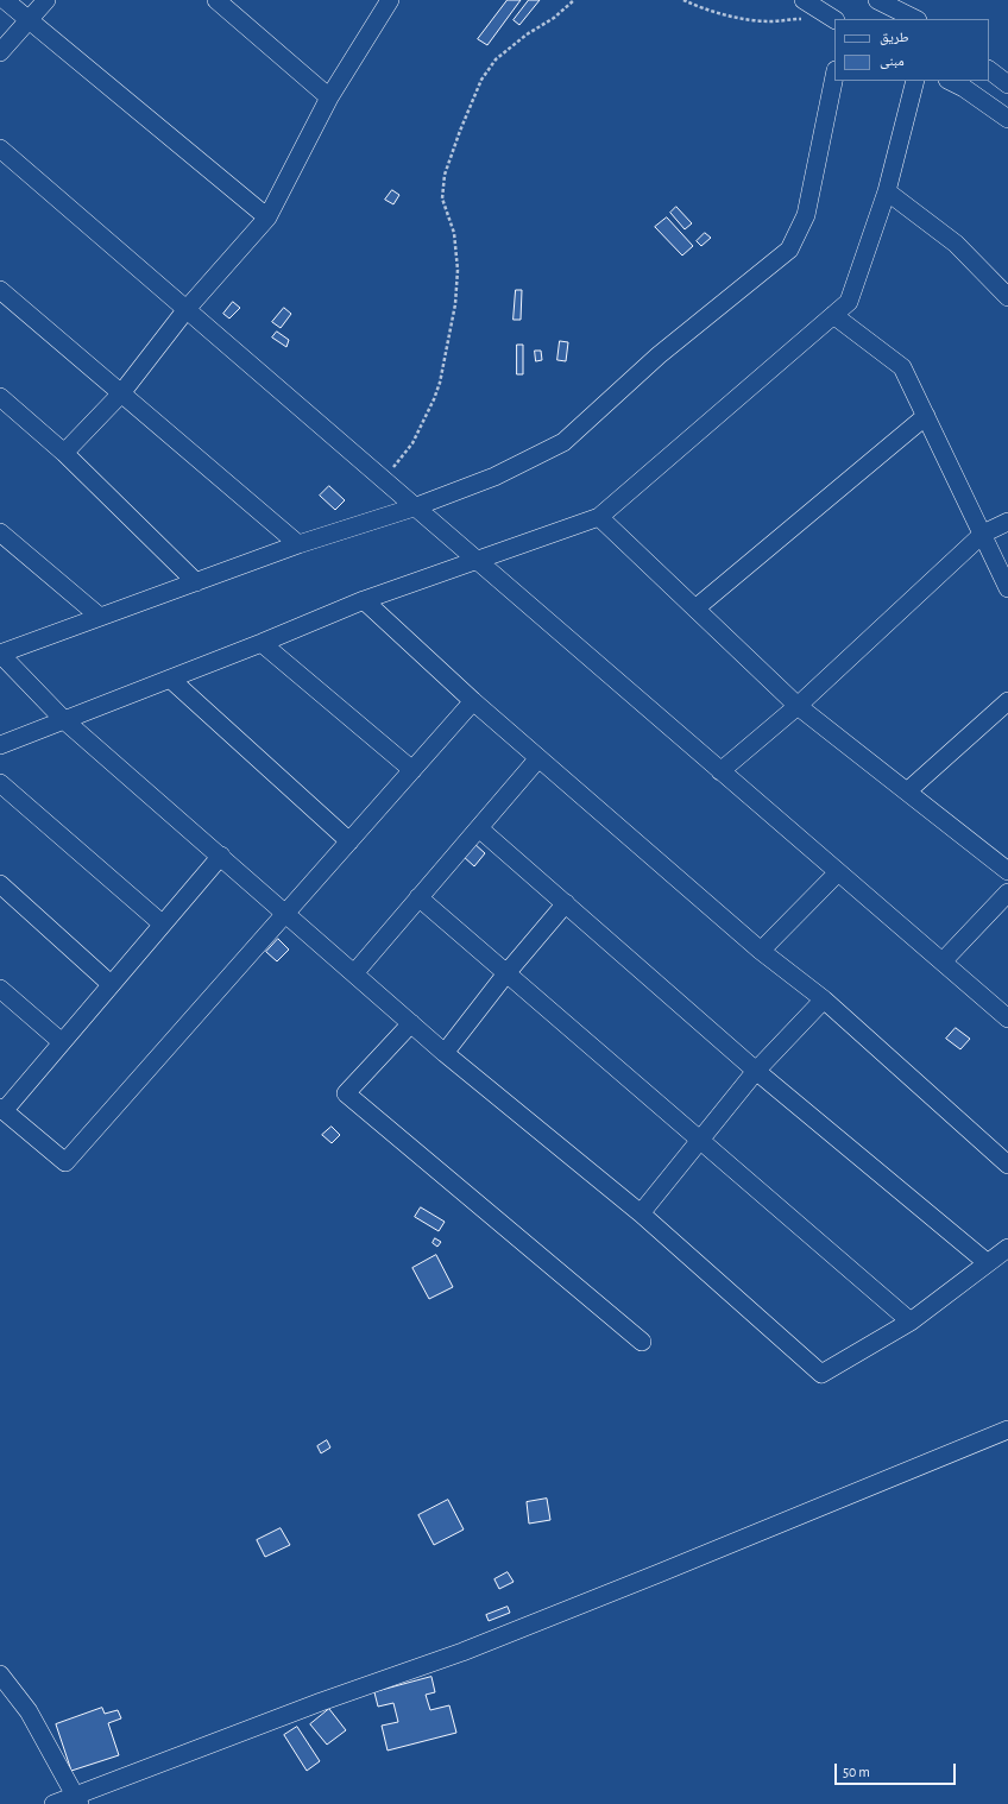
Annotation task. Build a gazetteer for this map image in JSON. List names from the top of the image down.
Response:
{
  "legend": ["طريق", "مبنى"],
  "scale_bar": "50 m"
}
